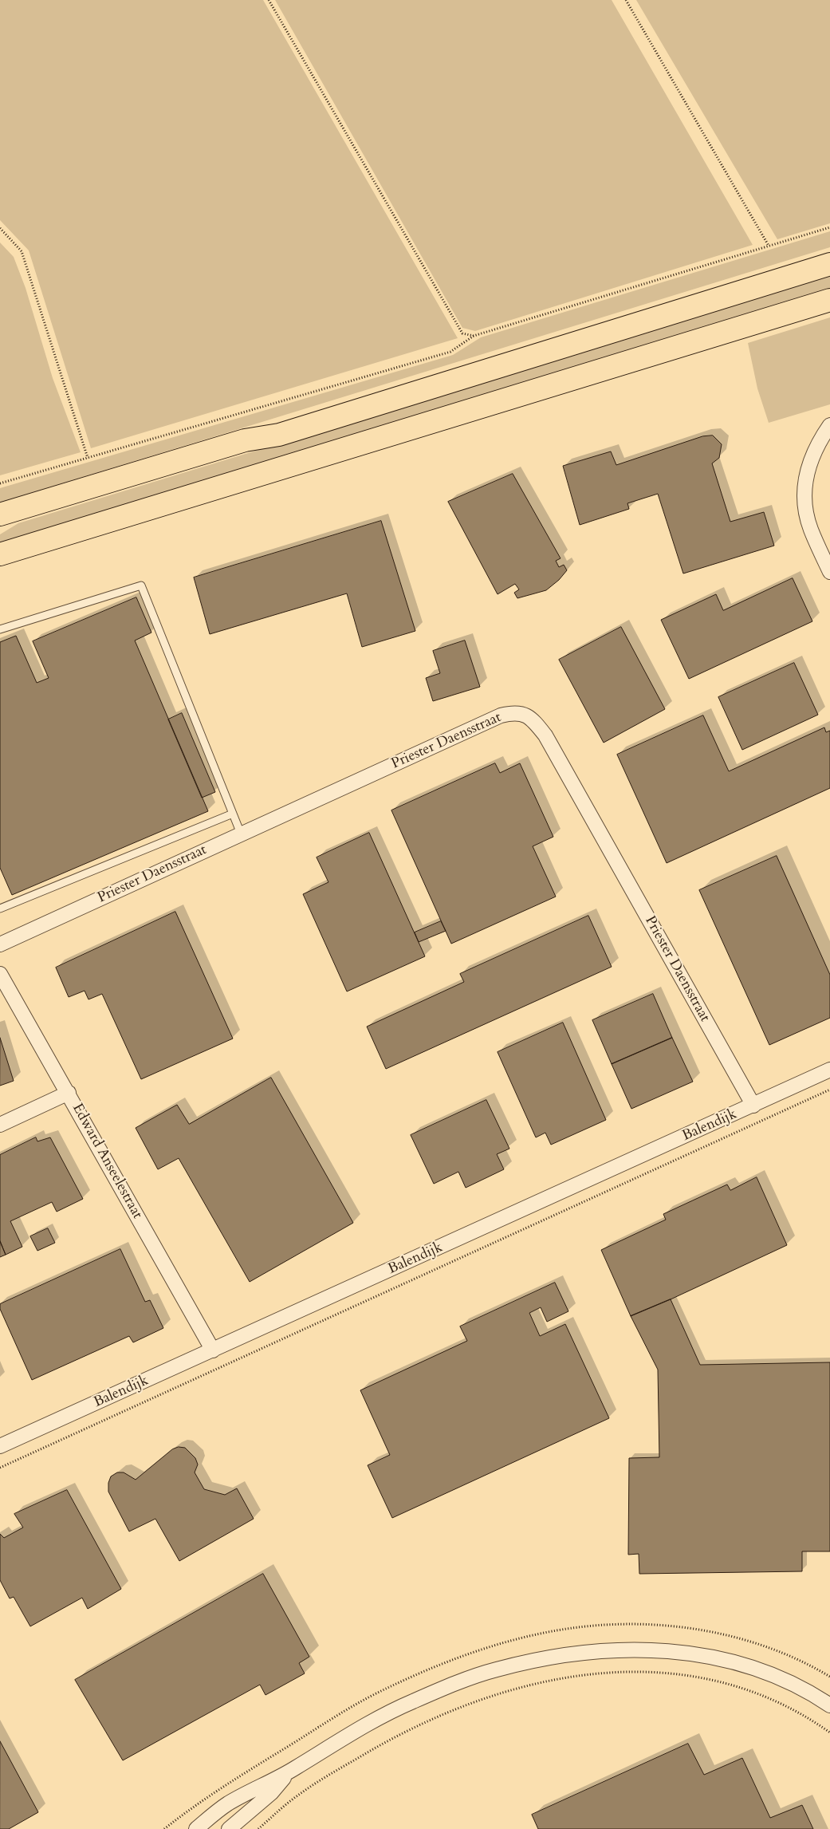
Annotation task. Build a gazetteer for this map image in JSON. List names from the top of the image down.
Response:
{
  "streets": {
    "street": ["Priester Daensstraat", "Balendijk", "Edward Anseelestraat"]
  },
  "crossings": [
    ["Priester Daensstraat", "Balendijk"],
    ["Balendijk", "Edward Anseelestraat"]
  ]
}
